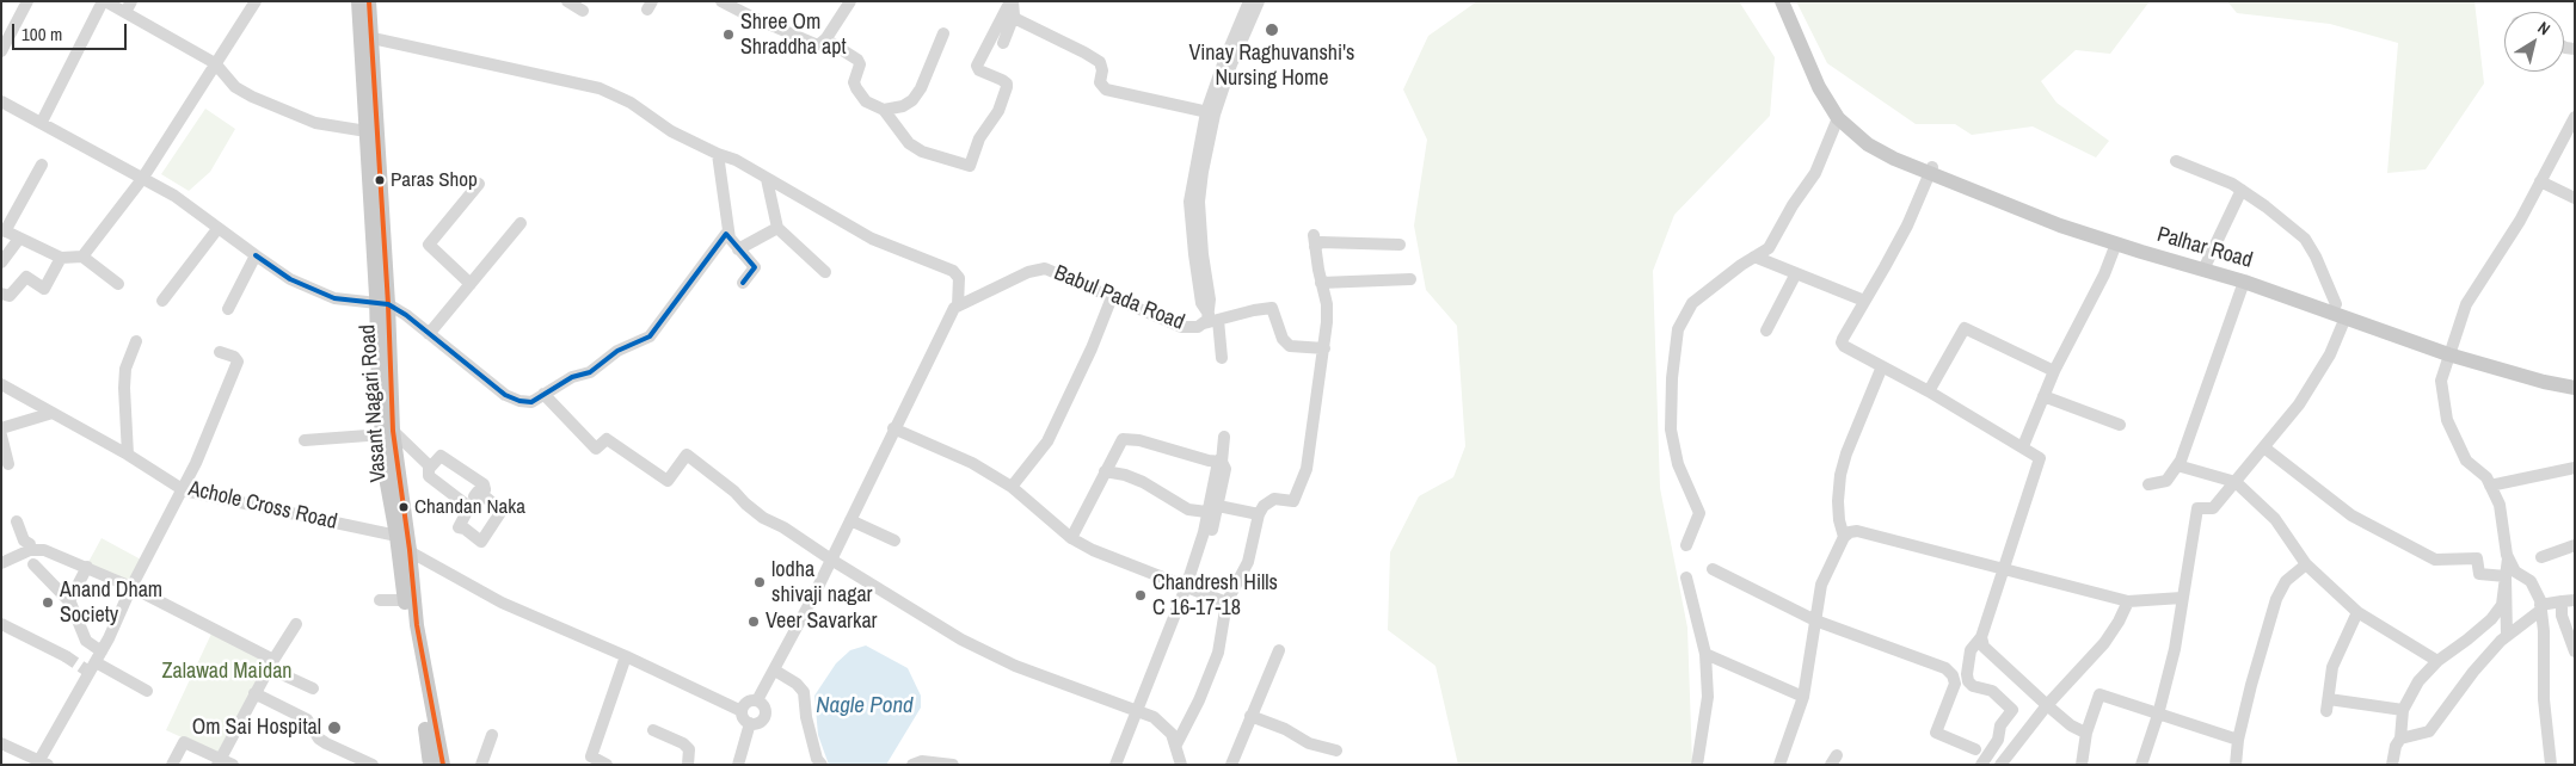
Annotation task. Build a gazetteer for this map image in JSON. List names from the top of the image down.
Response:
{
  "streets": {
    "main road": ["Palhar Road", "Vasant Nagari Road"],
    "street": ["Babul Pada Road", "Achole Cross Road"]
  },
  "crossings": [
    ["Vasant Nagari Road", "Achole Cross Road"]
  ],
  "water": ["Nagle Pond"],
  "parks": ["Zalawad Maidan"],
  "places": [
    "Vinay Raghuvanshi's Nursing Home",
    "Shree Om Shraddha apt",
    "Paras Shop",
    "Chandan Naka",
    "lodha shivaji nagar",
    "Chandresh Hills C 16-17-18",
    "Anand Dham Society",
    "Veer Savarkar",
    "Om Sai Hospital"
  ],
  "scale_bar": "100 m",
  "north": "top right"
}
